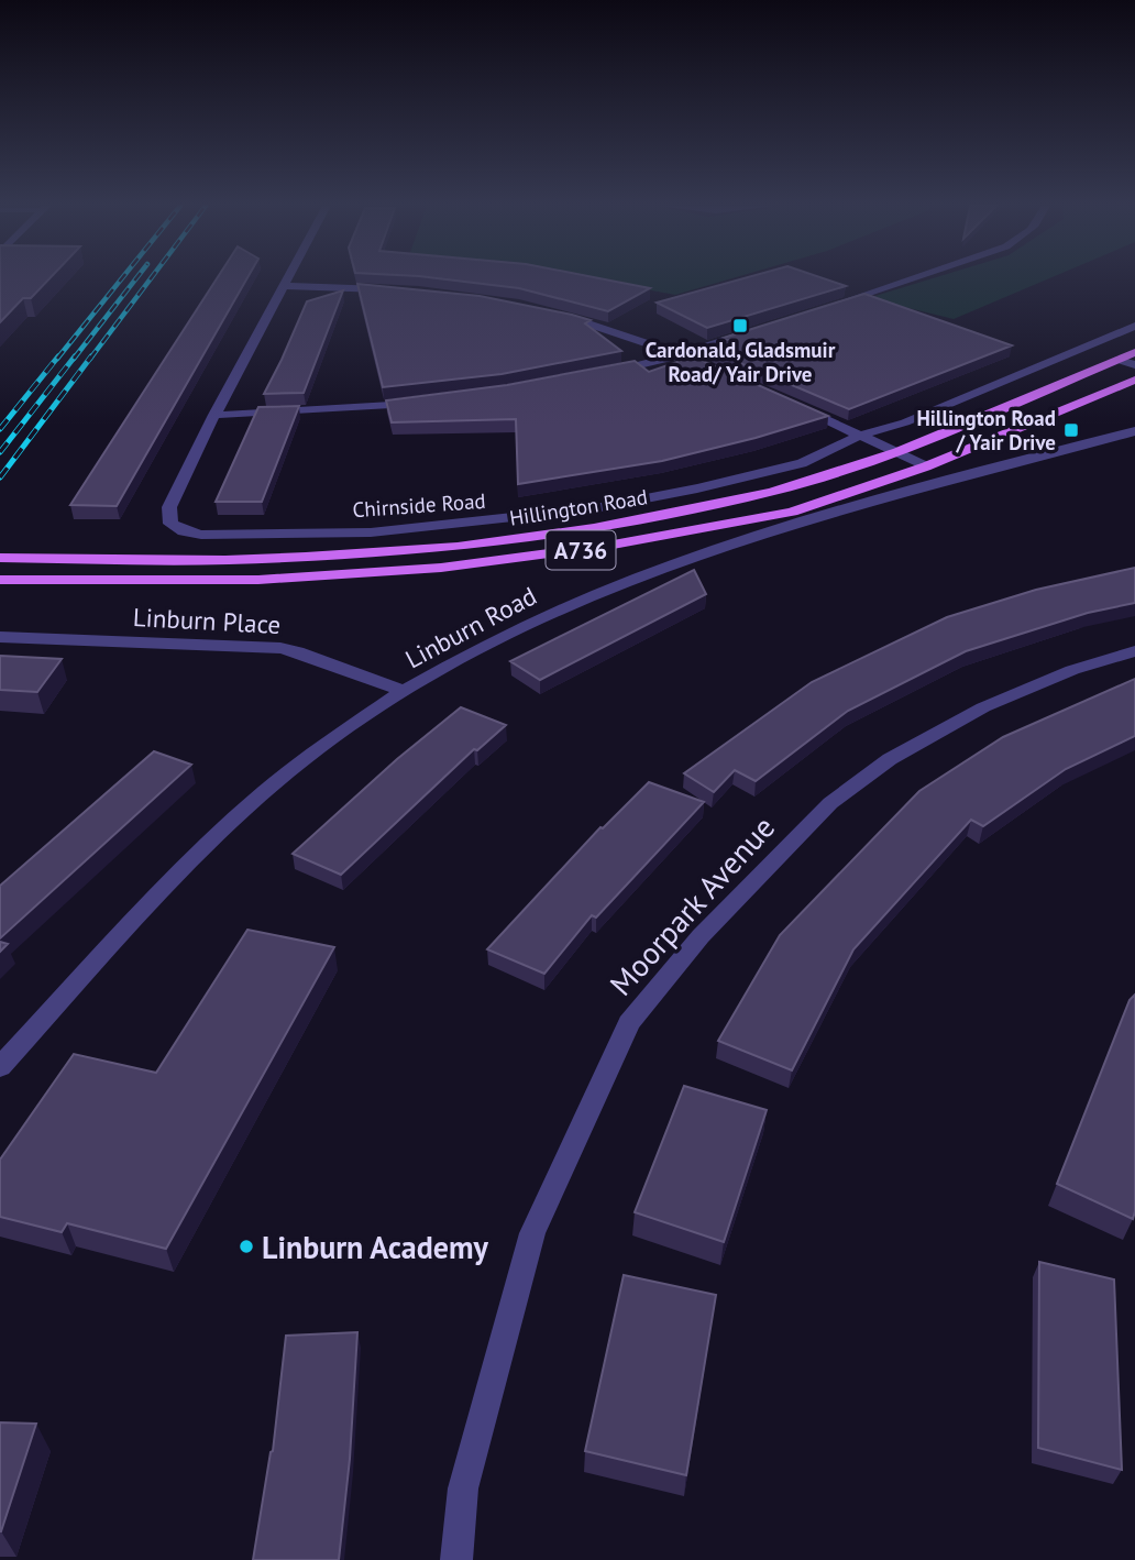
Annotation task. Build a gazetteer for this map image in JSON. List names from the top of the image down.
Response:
{
  "streets": {
    "main road": ["Hillington Road", "A736"],
    "street": [
      "Chirnside Road",
      "Linburn Place",
      "Linburn Road",
      "Moorpark Avenue"
    ]
  },
  "crossings": [
    ["Linburn Place", "Linburn Road"]
  ],
  "places": {
    "transit": ["Cardonald, Gladsmuir Road/ Yair Drive", "Hillington Road / Yair Drive"],
    "other": ["Linburn Academy"]
  }
}
